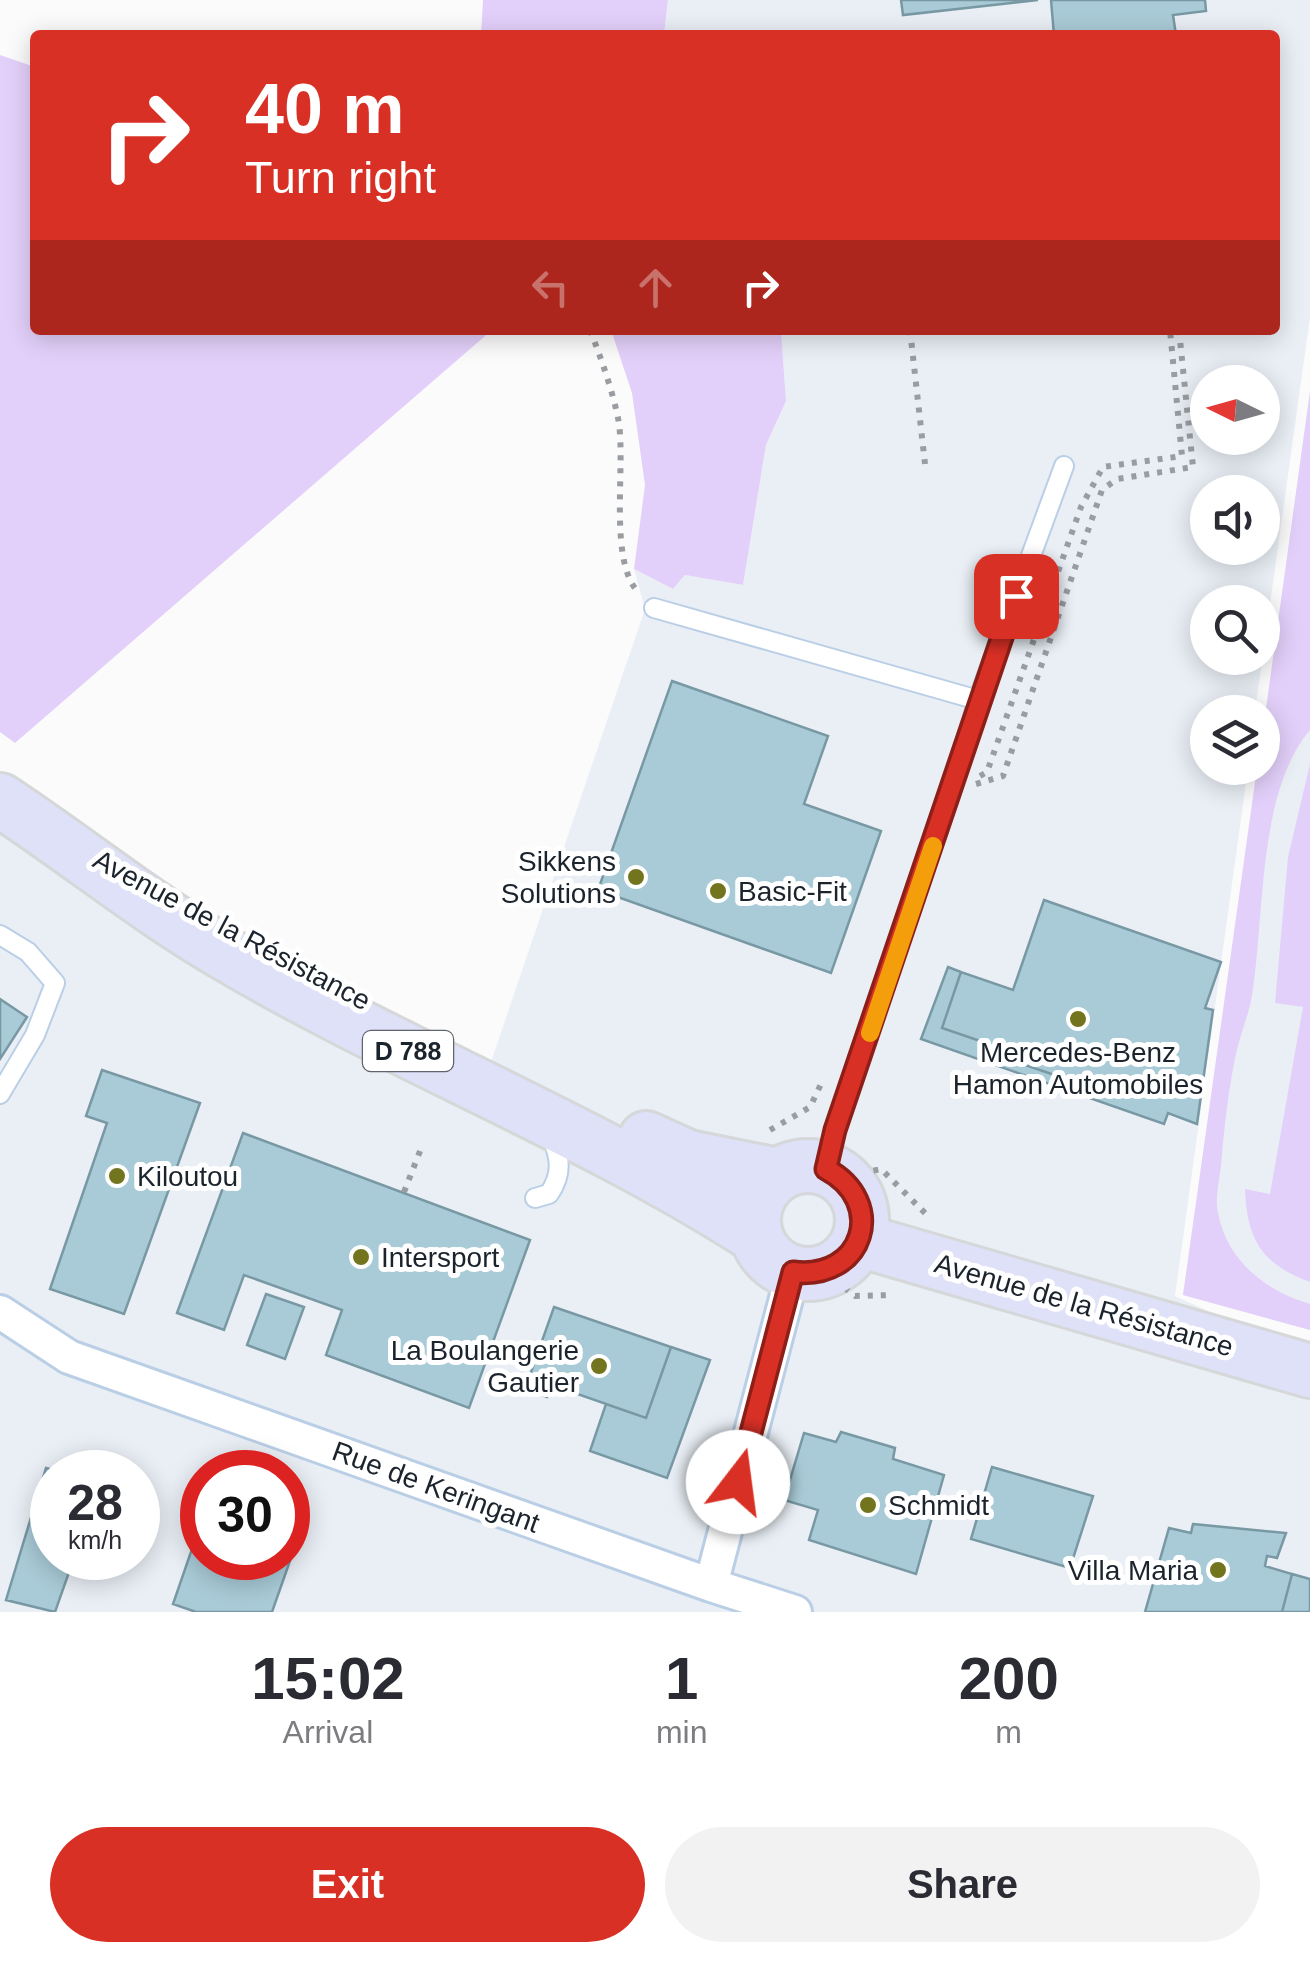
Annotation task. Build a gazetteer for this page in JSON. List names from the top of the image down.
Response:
{
  "streets": {
    "main road": ["Avenue de la Résistance", "D 788"],
    "street": ["Rue de Keringant"]
  },
  "places": [
    "Sikkens Solutions",
    "Basic-Fit",
    "Mercedes-Benz Hamon Automobiles",
    "Kiloutou",
    "Intersport",
    "La Boulangerie Gautier",
    "Schmidt",
    "Villa Maria"
  ],
  "north": "left",
  "page": {
    "turn": ["40 m", "Turn right"],
    "speed": "28 km/h",
    "limit": "30",
    "eta": [
      "15:02",
      "Arrival",
      "1",
      "min",
      "200",
      "m"
    ],
    "buttons": ["Exit", "Share"]
  }
}
